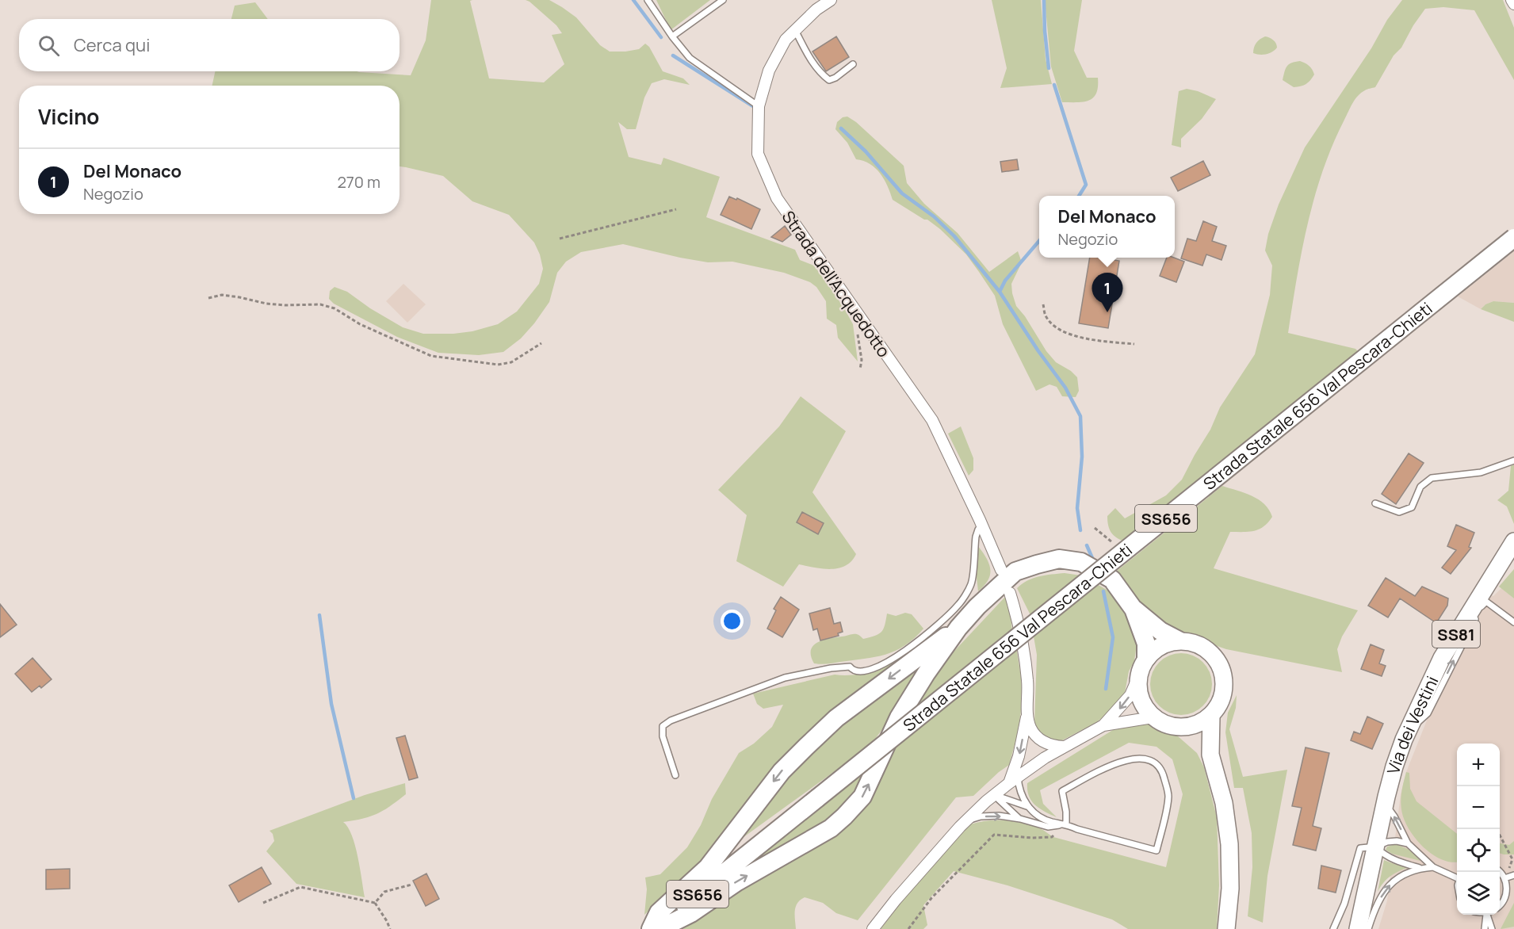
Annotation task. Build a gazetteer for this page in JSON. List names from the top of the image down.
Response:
{
  "streets": {
    "highway": ["Strada Statale 656 Val Pescara-Chieti", "SS656"],
    "main road": ["SS81", "Via dei Vestini"],
    "street": ["Strada dell'Acquedotto"]
  },
  "page": {
    "search": "Cerca qui",
    "heading": "Vicino",
    "list": [
      {
        "mark": "1",
        "name": "Del Monaco",
        "note": "Negozio",
        "value": "270 m"
      }
    ],
    "popup": ["Del Monaco", "Negozio"],
    "pins": "1",
    "map_buttons": ["+", "−"]
  }
}
